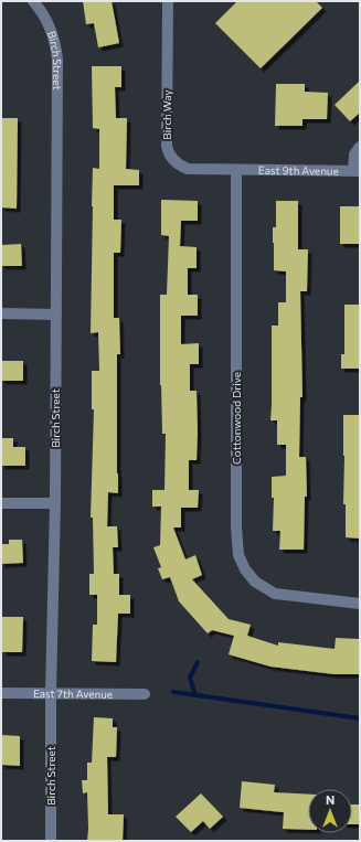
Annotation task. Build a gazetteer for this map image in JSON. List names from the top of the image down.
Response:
{
  "streets": {
    "street": [
      "Birch Street",
      "Birch Way",
      "East 9th Avenue",
      "Cottonwood Drive",
      "East 7th Avenue"
    ]
  },
  "crossings": [
    ["Birch Street", "East 7th Avenue"],
    ["Birch Way", "East 9th Avenue"],
    ["Birch Way", "Cottonwood Drive"],
    ["East 9th Avenue", "Cottonwood Drive"]
  ],
  "north": "top"
}
